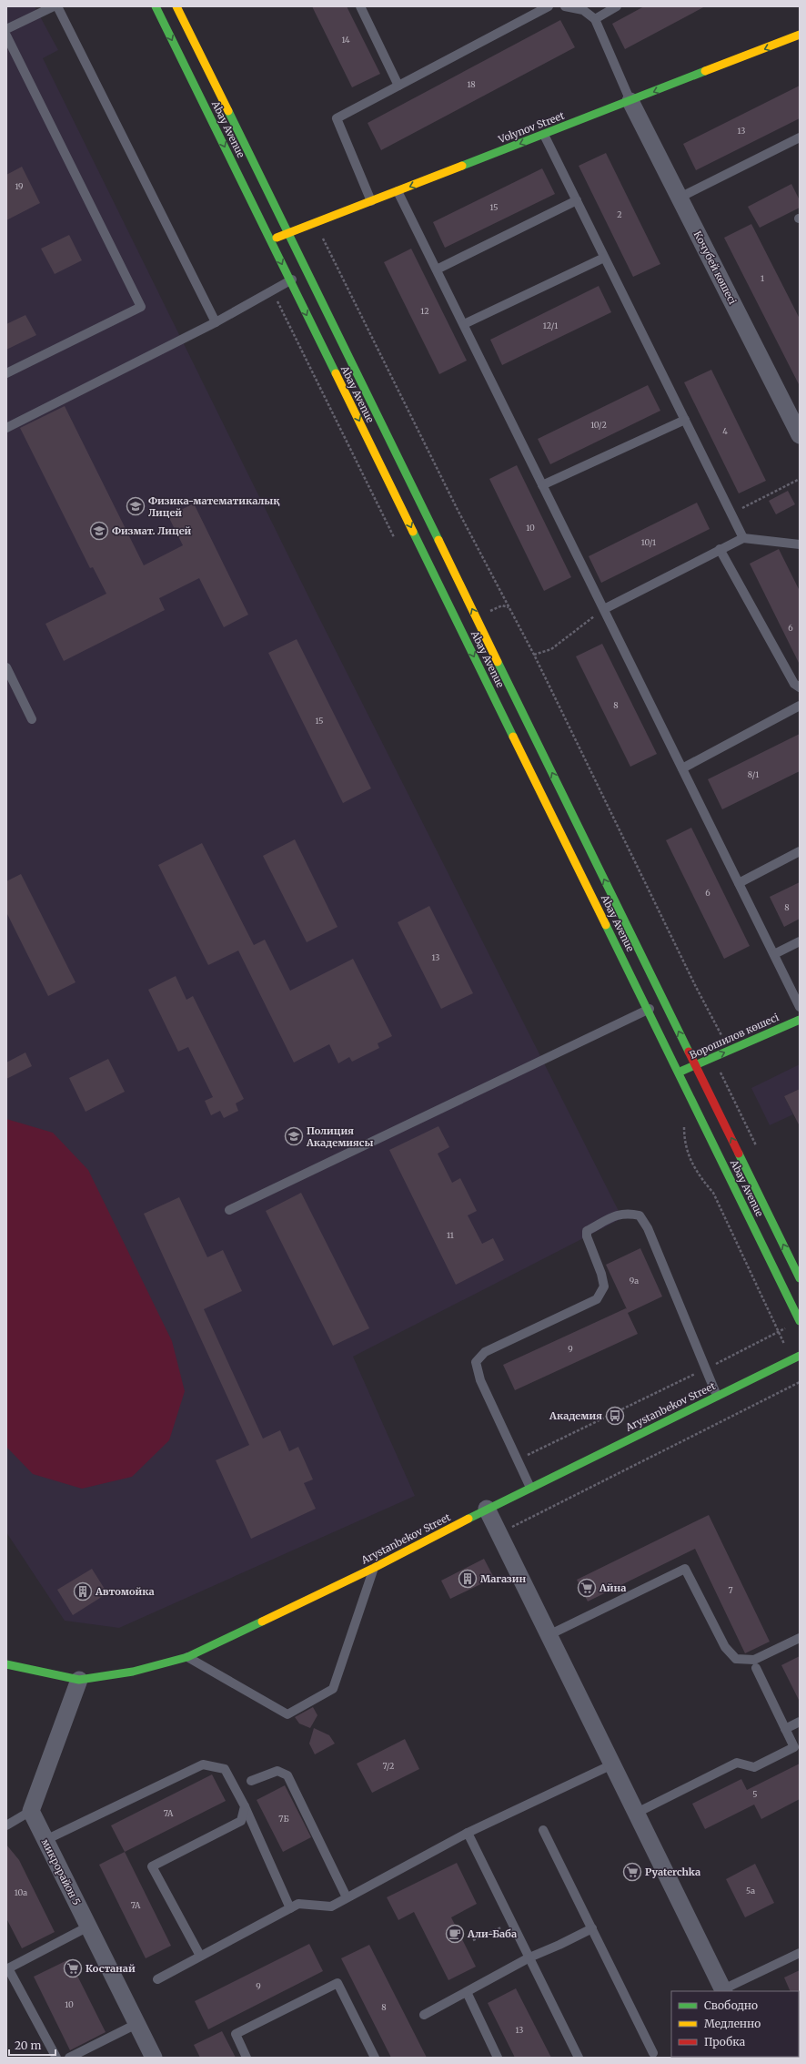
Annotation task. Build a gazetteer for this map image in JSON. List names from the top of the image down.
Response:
{
  "streets": {
    "main road": [
      "Volynov Street",
      "Abay Avenue",
      "Ворошилов көшесі",
      "Arystanbekov Street"
    ],
    "street": ["Кочубей көшесі", "микрорайон 5"]
  },
  "crossings": [
    ["Volynov Street", "Abay Avenue"],
    ["Volynov Street", "Кочубей көшесі"],
    ["Abay Avenue", "Ворошилов көшесі"]
  ],
  "one_way": ["Volynov Street"],
  "places": {
    "school or university": ["Физика-математикалық Лицей", "Физмат. Лицей", "Полиция Академиясы"],
    "bus stop": ["Академия"],
    "building": ["Магазин", "Автомойка"],
    "supermarket": ["Айна", "Pyaterchka", "Костанай"],
    "cafe": ["Али-Баба"]
  },
  "house_numbers": [
    "14",
    "18",
    "13",
    "19",
    "15",
    "2",
    "1",
    "12",
    "12/1",
    "10/2",
    "4",
    "10",
    "10/1",
    "6",
    "8",
    "15",
    "8/1",
    "6",
    "8",
    "13",
    "11",
    "9а",
    "9",
    "7",
    "7/2",
    "5",
    "7A",
    "7Б",
    "5а",
    "10а",
    "7A",
    "9",
    "10",
    "8",
    "13"
  ],
  "legend": ["Свободно", "Медленно", "Пробка"],
  "scale_bar": "20 m"
}
